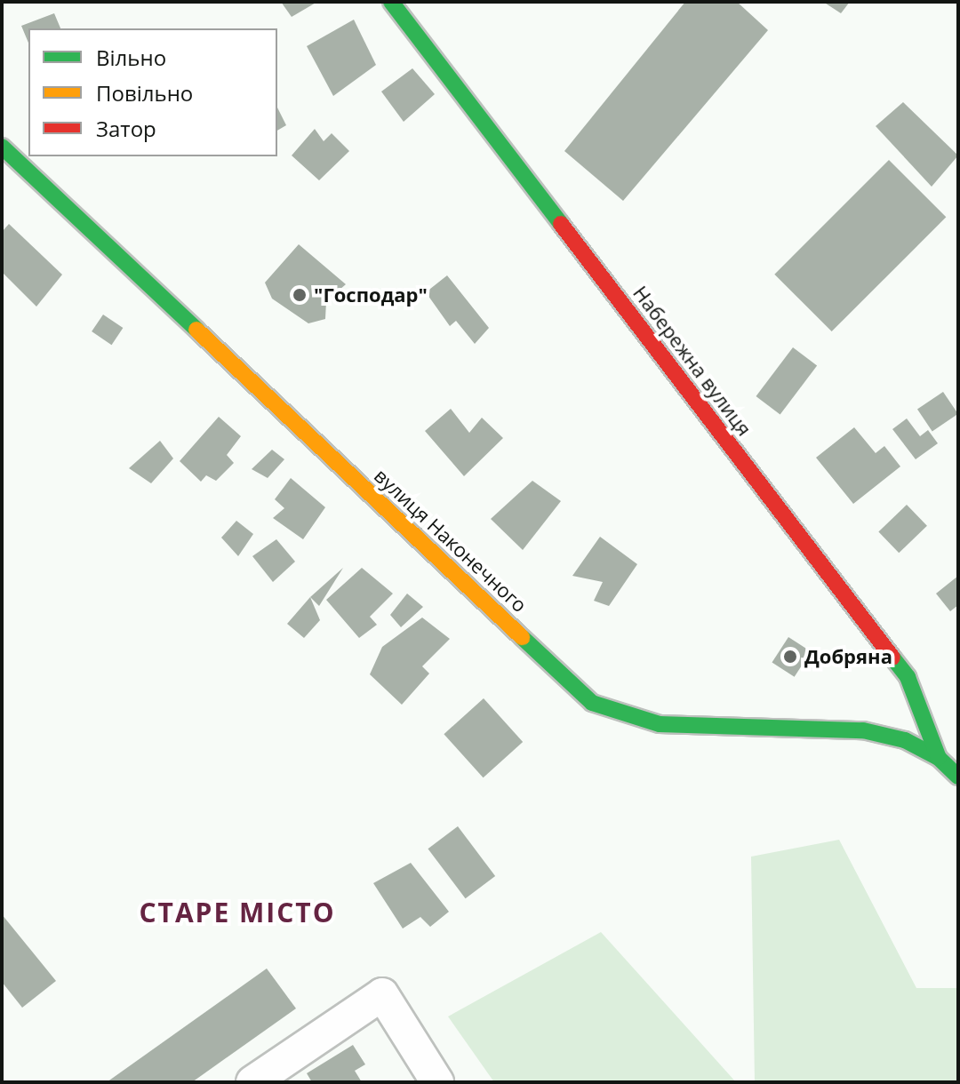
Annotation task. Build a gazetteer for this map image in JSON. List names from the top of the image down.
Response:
{
  "streets": {
    "street": ["Набережна вулиця", "вулиця Наконечного"]
  },
  "crossings": [
    ["Набережна вулиця", "вулиця Наконечного"]
  ],
  "districts": ["СТАРЕ МІСТО"],
  "places": ["\"Господар\"", "Добряна"],
  "legend": ["Вільно", "Повільно", "Затор"]
}
